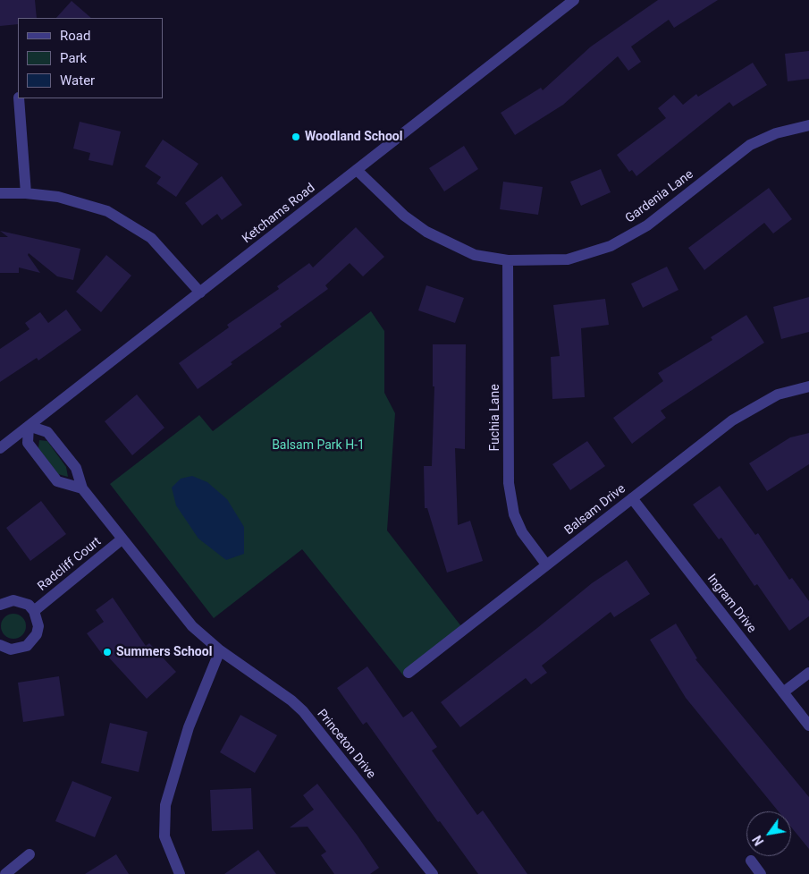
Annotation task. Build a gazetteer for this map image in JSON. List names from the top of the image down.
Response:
{
  "streets": {
    "street": [
      "Gardenia Lane",
      "Ketchams Road",
      "Fuchia Lane",
      "Balsam Drive",
      "Radcliff Court",
      "Ingram Drive",
      "Princeton Drive"
    ]
  },
  "crossings": [
    ["Gardenia Lane", "Ketchams Road"],
    ["Gardenia Lane", "Fuchia Lane"],
    ["Ketchams Road", "Princeton Drive"],
    ["Fuchia Lane", "Balsam Drive"],
    ["Balsam Drive", "Ingram Drive"],
    ["Radcliff Court", "Princeton Drive"]
  ],
  "parks": ["Balsam Park H-1"],
  "places": ["Woodland School", "Summers School"],
  "legend": ["Road", "Park", "Water"],
  "north": "bottom left"
}
